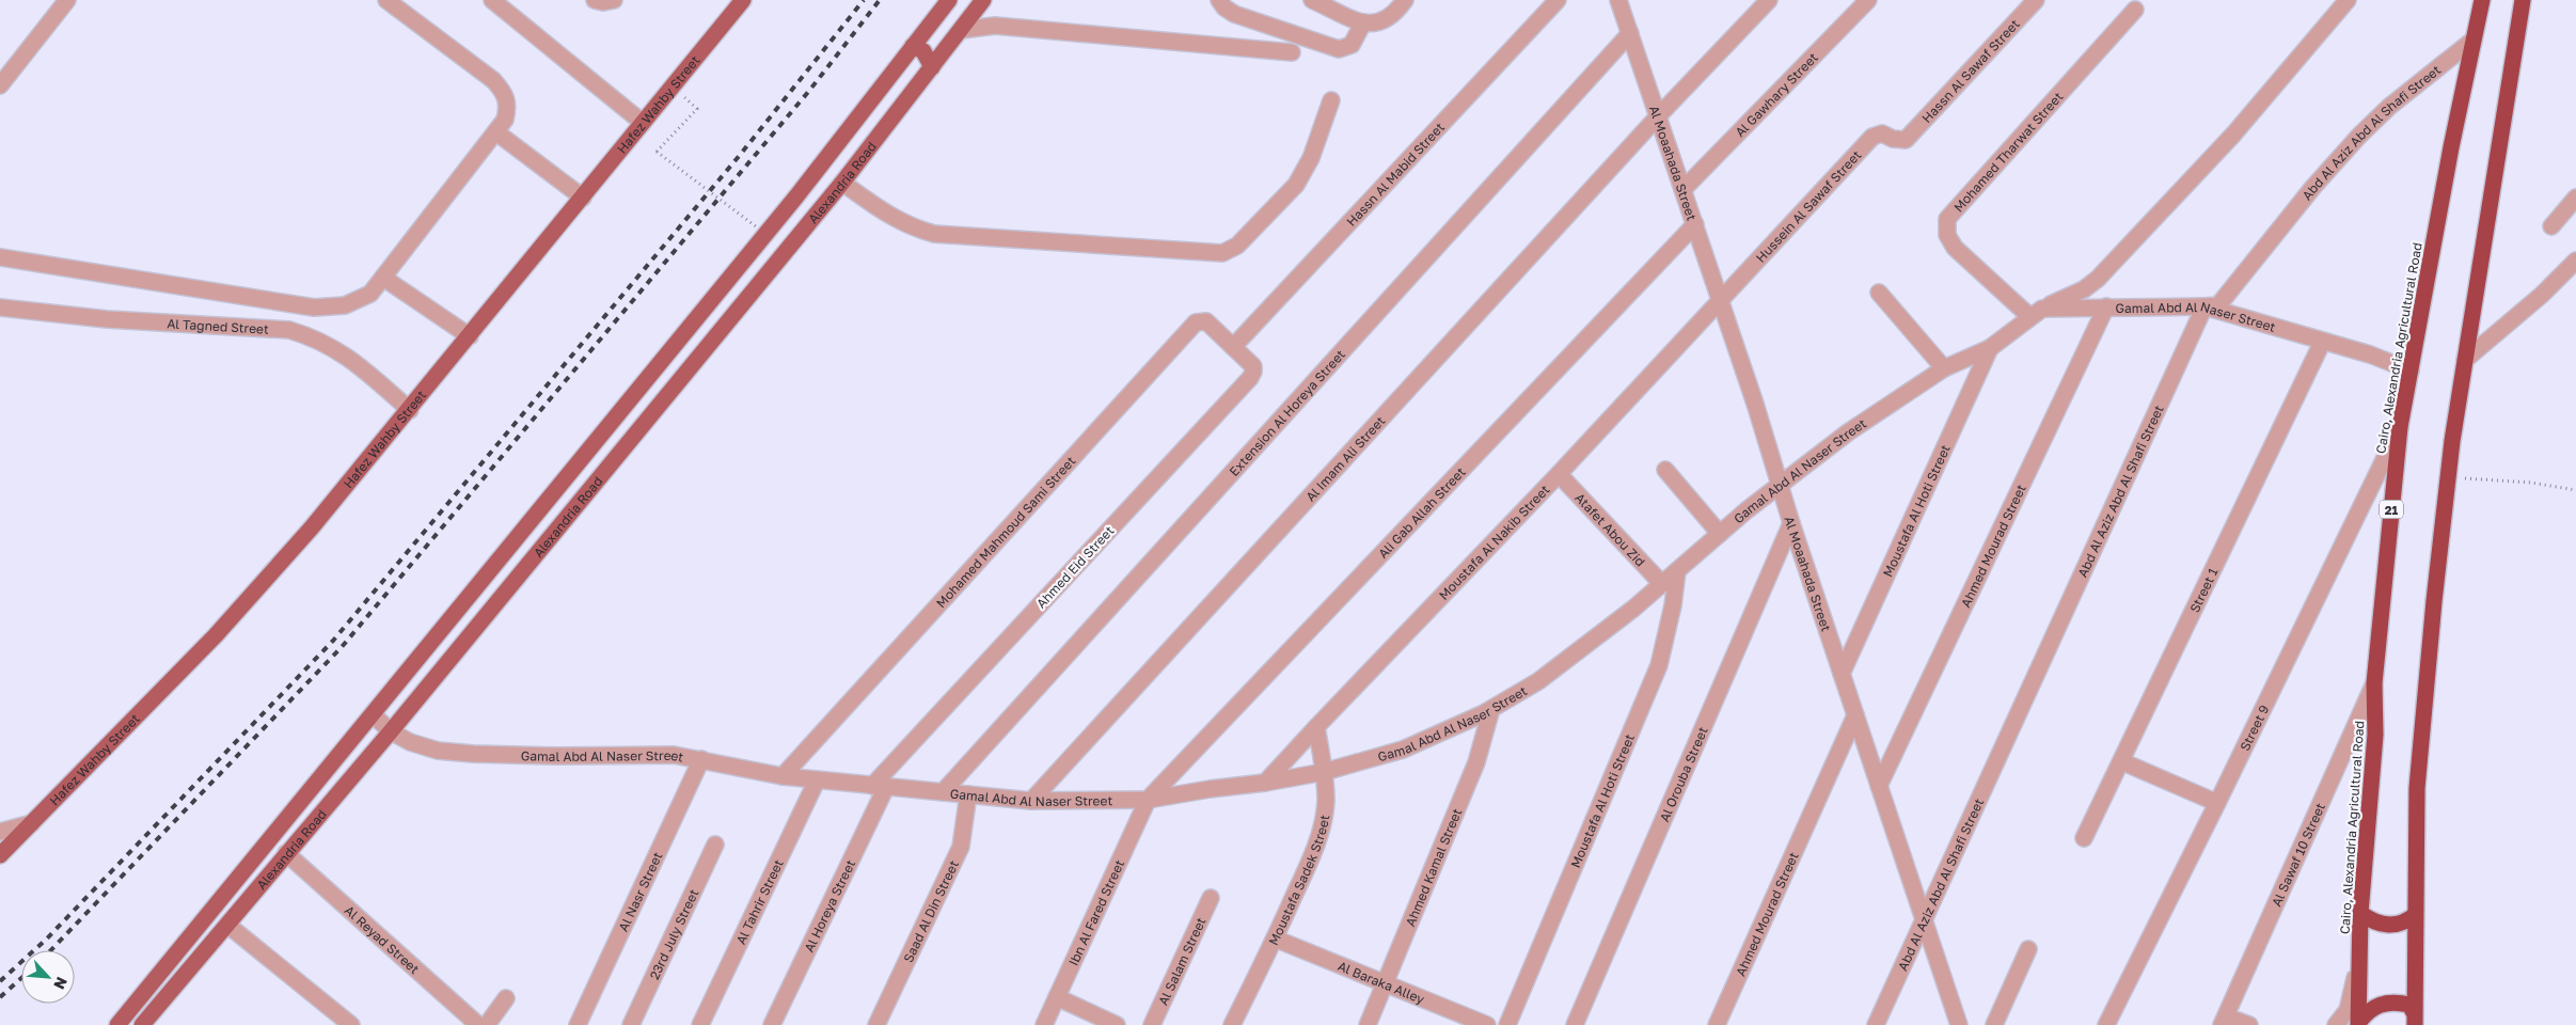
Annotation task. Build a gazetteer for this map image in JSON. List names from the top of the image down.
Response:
{
  "streets": {
    "highway": ["Cairo, Alexandria Agricultural Road", "21"],
    "main road": ["Hafez Wahby Street", "Alexandria Road"],
    "street": [
      "Hassn Al Sawaf Street",
      "Al Gawhary Street",
      "Abd Al Aziz Abd Al Shafi Street",
      "Mohamed Tharwat Street",
      "Al Moaahada Street",
      "Hassn Al Mabid Street",
      "Hussein Al Sawaf Street",
      "Gamal Abd Al Naser Street",
      "Al Tagned Street",
      "Extension Al Horeya Street",
      "Al Imam Ali Street",
      "Moustafa Al Hoti Street",
      "Ali Gab Allah Street",
      "Atafet Abou Zid",
      "Mohamed Mahmoud Sami Street",
      "Moustafa Al Nakib Street",
      "Ahmed Mourad Street",
      "Ahmed Eid Street",
      "Street 1",
      "Street 9",
      "Al Orouba Street",
      "Al Sawaf 10 Street",
      "Ahmed Kamal Street",
      "Moustafa Sadek Street",
      "Al Nasr Street",
      "Al Tahrir Street",
      "Al Horeya Street",
      "Saad Al Din Street",
      "Ibn Al Fared Street",
      "23rd July Street",
      "Al Reyad Street",
      "Al Salam Street",
      "Al Baraka Alley"
    ]
  },
  "crossings": [
    ["Hassn Al Sawaf Street", "Hussein Al Sawaf Street"],
    ["Al Gawhary Street", "Al Moaahada Street"],
    ["Hafez Wahby Street", "Al Tagned Street"],
    ["Abd Al Aziz Abd Al Shafi Street", "Al Moaahada Street"],
    ["Abd Al Aziz Abd Al Shafi Street", "Gamal Abd Al Naser Street"],
    ["Abd Al Aziz Abd Al Shafi Street", "Cairo, Alexandria Agricultural Road"],
    ["Mohamed Tharwat Street", "Gamal Abd Al Naser Street"],
    ["Al Moaahada Street", "Hussein Al Sawaf Street"],
    ["Al Moaahada Street", "Gamal Abd Al Naser Street"],
    ["Al Moaahada Street", "Extension Al Horeya Street"],
    ["Al Moaahada Street", "Al Imam Ali Street"],
    ["Al Moaahada Street", "Moustafa Al Hoti Street"],
    ["Al Moaahada Street", "Ali Gab Allah Street"],
    ["Al Moaahada Street", "Moustafa Al Nakib Street"],
    ["Al Moaahada Street", "Ahmed Mourad Street"],
    ["Al Moaahada Street", "Al Orouba Street"],
    ["Hassn Al Mabid Street", "Mohamed Mahmoud Sami Street"],
    ["Hassn Al Mabid Street", "Ahmed Eid Street"],
    ["Alexandria Road", "Gamal Abd Al Naser Street"],
    ["Alexandria Road", "Al Reyad Street"],
    ["Hussein Al Sawaf Street", "Moustafa Al Nakib Street"],
    ["Gamal Abd Al Naser Street", "Cairo, Alexandria Agricultural Road"],
    ["Gamal Abd Al Naser Street", "Extension Al Horeya Street"],
    ["Gamal Abd Al Naser Street", "Al Imam Ali Street"],
    ["Gamal Abd Al Naser Street", "Moustafa Al Hoti Street"],
    ["Gamal Abd Al Naser Street", "Ali Gab Allah Street"],
    ["Gamal Abd Al Naser Street", "Atafet Abou Zid"],
    ["Gamal Abd Al Naser Street", "Mohamed Mahmoud Sami Street"],
    ["Gamal Abd Al Naser Street", "Moustafa Al Nakib Street"],
    ["Gamal Abd Al Naser Street", "Ahmed Mourad Street"],
    ["Gamal Abd Al Naser Street", "Ahmed Eid Street"],
    ["Gamal Abd Al Naser Street", "Street 1"],
    ["Gamal Abd Al Naser Street", "Ahmed Kamal Street"],
    ["Gamal Abd Al Naser Street", "Moustafa Sadek Street"],
    ["Gamal Abd Al Naser Street", "Al Nasr Street"],
    ["Gamal Abd Al Naser Street", "Al Tahrir Street"],
    ["Gamal Abd Al Naser Street", "Al Horeya Street"],
    ["Gamal Abd Al Naser Street", "Saad Al Din Street"],
    ["Gamal Abd Al Naser Street", "Ibn Al Fared Street"],
    ["Cairo, Alexandria Agricultural Road", "Street 9"],
    ["Cairo, Alexandria Agricultural Road", "Al Sawaf 10 Street"],
    ["Ali Gab Allah Street", "Ibn Al Fared Street"],
    ["Atafet Abou Zid", "Moustafa Al Nakib Street"],
    ["Mohamed Mahmoud Sami Street", "Ahmed Eid Street"],
    ["Moustafa Al Nakib Street", "Moustafa Sadek Street"],
    ["Ahmed Eid Street", "Al Horeya Street"],
    ["Ahmed Kamal Street", "Al Baraka Alley"],
    ["Moustafa Sadek Street", "Al Baraka Alley"]
  ],
  "north": "bottom right"
}
